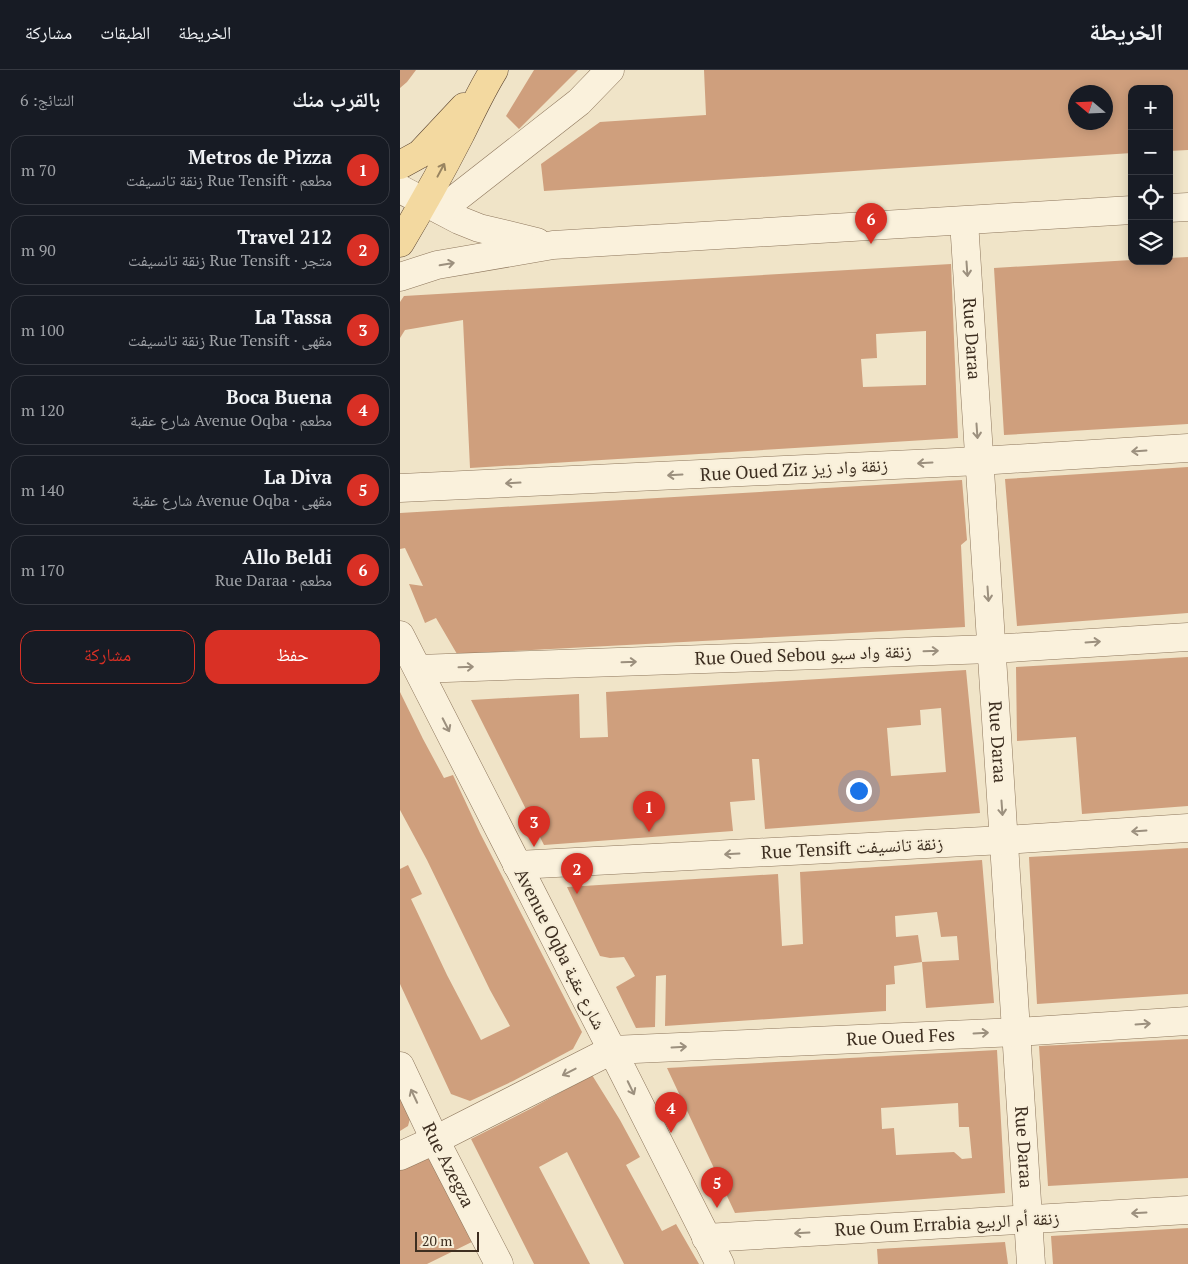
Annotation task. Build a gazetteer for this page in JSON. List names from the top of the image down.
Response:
{
  "streets": {
    "street": [
      "Rue Daraa",
      "Rue Oued Ziz زنقة واد زيز",
      "Rue Oued Sebou زنقة واد سبو",
      "Rue Tensift زنقة تانسيفت",
      "Avenue Oqba شارع عقبة",
      "Rue Oued Fes",
      "Rue Azegza",
      "Rue Oum Errabia زنقة أم الربيع"
    ]
  },
  "crossings": [
    ["Rue Daraa", "Rue Oued Ziz زنقة واد زيز"],
    ["Rue Daraa", "Rue Oued Sebou زنقة واد سبو"],
    ["Rue Daraa", "Rue Tensift زنقة تانسيفت"],
    ["Rue Daraa", "Rue Oued Fes"],
    ["Rue Daraa", "Rue Oum Errabia زنقة أم الربيع"],
    ["Rue Oued Sebou زنقة واد سبو", "Avenue Oqba شارع عقبة"],
    ["Rue Tensift زنقة تانسيفت", "Avenue Oqba شارع عقبة"],
    ["Avenue Oqba شارع عقبة", "Rue Oued Fes"],
    ["Avenue Oqba شارع عقبة", "Rue Oum Errabia زنقة أم الربيع"]
  ],
  "one_way": [
    "Rue Daraa",
    "Rue Oued Sebou زنقة واد سبو",
    "Rue Tensift زنقة تانسيفت",
    "Avenue Oqba شارع عقبة",
    "Rue Oued Fes",
    "Rue Azegza",
    "Rue Oum Errabia زنقة أم الربيع"
  ],
  "scale_bar": "20 m",
  "north": "left",
  "page": {
    "header": "الخريطة",
    "nav": ["الخريطة", "الطبقات", "مشاركة"],
    "heading": ["بالقرب منك", "النتائج: 6"],
    "map_buttons": ["+", "−"],
    "list": [
      {
        "mark": "1",
        "name": "Metros de Pizza",
        "note": "مطعم · Rue Tensift زنقة تانسيفت",
        "value": "70 m"
      },
      {
        "mark": "2",
        "name": "212 Travel",
        "note": "متجر · Rue Tensift زنقة تانسيفت",
        "value": "90 m"
      },
      {
        "mark": "3",
        "name": "La Tassa",
        "note": "مقهى · Rue Tensift زنقة تانسيفت",
        "value": "100 m"
      },
      {
        "mark": "4",
        "name": "Boca Buena",
        "note": "مطعم · Avenue Oqba شارع عقبة",
        "value": "120 m"
      },
      {
        "mark": "5",
        "name": "La Diva",
        "note": "مقهى · Avenue Oqba شارع عقبة",
        "value": "140 m"
      },
      {
        "mark": "6",
        "name": "Allo Beldi",
        "note": "مطعم · Rue Daraa",
        "value": "170 m"
      }
    ],
    "pins": [
      "6",
      "1",
      "3",
      "2",
      "4",
      "5"
    ],
    "buttons": ["حفظ", "مشاركة"],
    "scale": "20 m"
  }
}
